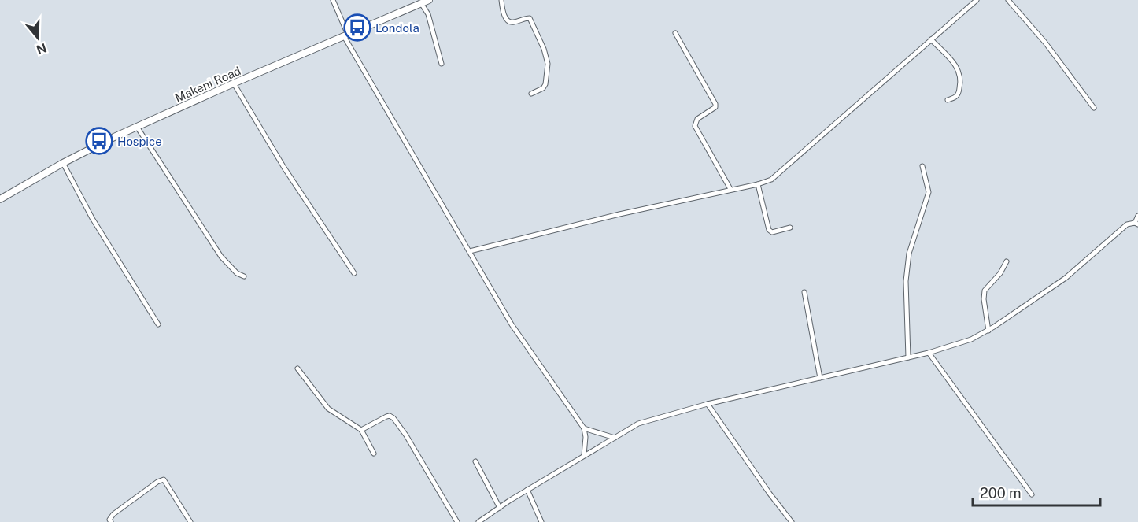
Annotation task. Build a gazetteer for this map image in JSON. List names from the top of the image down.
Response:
{
  "streets": {
    "main road": ["Makeni Road"]
  },
  "places": {
    "bus stop": ["Londola", "Hospice"]
  },
  "scale_bar": "200 m",
  "north": "bottom"
}
